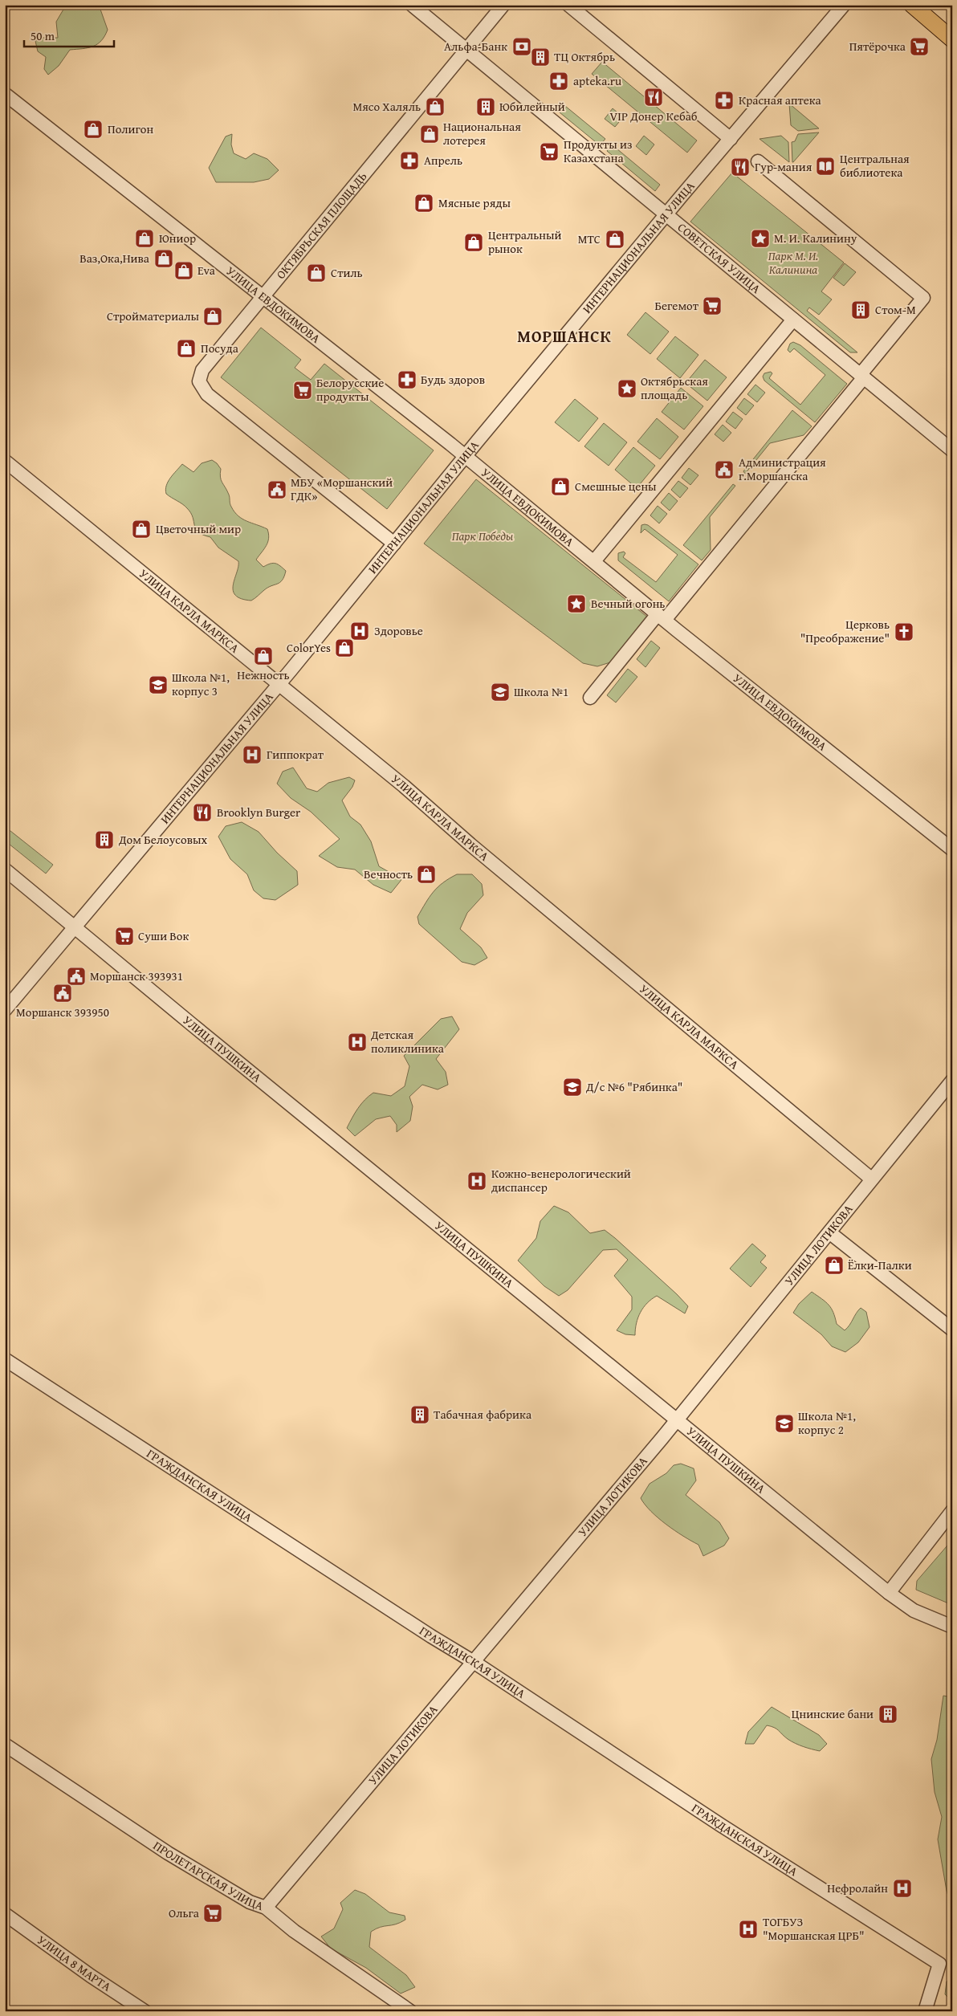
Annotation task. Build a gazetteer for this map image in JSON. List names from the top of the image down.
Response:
{
  "streets": {
    "street": [
      "ОКТЯБРЬСКАЯ ПЛОЩАДЬ",
      "ИНТЕРНАЦИОНАЛЬНАЯ УЛИЦА",
      "СОВЕТСКАЯ УЛИЦА",
      "УЛИЦА ЕВДОКИМОВА",
      "УЛИЦА КАРЛА МАРКСА",
      "УЛИЦА ПУШКИНА",
      "УЛИЦА ЛОТИКОВА",
      "ГРАЖДАНСКАЯ УЛИЦА",
      "ПРОЛЕТАРСКАЯ УЛИЦА",
      "УЛИЦА 8 МАРТА"
    ]
  },
  "crossings": [
    ["ОКТЯБРЬСКАЯ ПЛОЩАДЬ", "ИНТЕРНАЦИОНАЛЬНАЯ УЛИЦА"],
    ["ОКТЯБРЬСКАЯ ПЛОЩАДЬ", "СОВЕТСКАЯ УЛИЦА"],
    ["ОКТЯБРЬСКАЯ ПЛОЩАДЬ", "УЛИЦА ЕВДОКИМОВА"],
    ["ИНТЕРНАЦИОНАЛЬНАЯ УЛИЦА", "СОВЕТСКАЯ УЛИЦА"],
    ["ИНТЕРНАЦИОНАЛЬНАЯ УЛИЦА", "УЛИЦА ЕВДОКИМОВА"],
    ["ИНТЕРНАЦИОНАЛЬНАЯ УЛИЦА", "УЛИЦА КАРЛА МАРКСА"],
    ["ИНТЕРНАЦИОНАЛЬНАЯ УЛИЦА", "УЛИЦА ПУШКИНА"],
    ["УЛИЦА КАРЛА МАРКСА", "УЛИЦА ЛОТИКОВА"],
    ["УЛИЦА ПУШКИНА", "УЛИЦА ЛОТИКОВА"],
    ["УЛИЦА ЛОТИКОВА", "ГРАЖДАНСКАЯ УЛИЦА"],
    ["УЛИЦА ЛОТИКОВА", "ПРОЛЕТАРСКАЯ УЛИЦА"]
  ],
  "districts": ["МОРШАНСК"],
  "parks": ["Парк М. И. Калинина", "Парк Победы"],
  "places": {
    "bank": ["Альфа-Банк"],
    "supermarket": [
      "Пятёрочка",
      "Продукты из Казахстана",
      "Бегемот",
      "Белорусские продукты",
      "Суши Вок",
      "Ольга"
    ],
    "building": [
      "ТЦ Октябрь",
      "Юбилейный",
      "Стом-М",
      "Дом Белоусовых",
      "Табачная фабрика",
      "Цнинские бани"
    ],
    "pharmacy": [
      "apteka.ru",
      "Красная аптека",
      "Апрель",
      "Будь здоров"
    ],
    "restaurant": ["VIP Донер Кебаб", "Гур-мания", "Brooklyn Burger"],
    "shop": [
      "Мясо Халяль",
      "Полигон",
      "Национальная лотерея",
      "Мясные ряды",
      "Юниор",
      "МТС",
      "Центральный рынок",
      "Ваз,Ока,Нива",
      "Eva",
      "Стиль",
      "Стройматериалы",
      "Посуда",
      "Смешные цены",
      "Цветочный мир",
      "ColorYes",
      "Нежность",
      "Вечность",
      "Ёлки-Палки"
    ],
    "library": ["Центральная библиотека"],
    "place": ["М. И. Калинину", "Октябрьская площадь", "Вечный огонь"],
    "public building": [
      "Администрация г.Моршанска",
      "МБУ «Моршанский ГДК»",
      "Моршанск 393931",
      "Моршанск 393950"
    ],
    "hospital": [
      "Здоровье",
      "Гиппократ",
      "Детская поликлиника",
      "Кожно-венерологический диспансер",
      "Нефролайн",
      "ТОГБУЗ \"Моршанская ЦРБ\""
    ],
    "church": ["Церковь \"Преображение\""],
    "school or university": [
      "Школа №1, корпус 3",
      "Школа №1",
      "Д/с №6 \"Рябинка\"",
      "Школа №1, корпус 2"
    ]
  },
  "scale_bar": "50 m"
}
